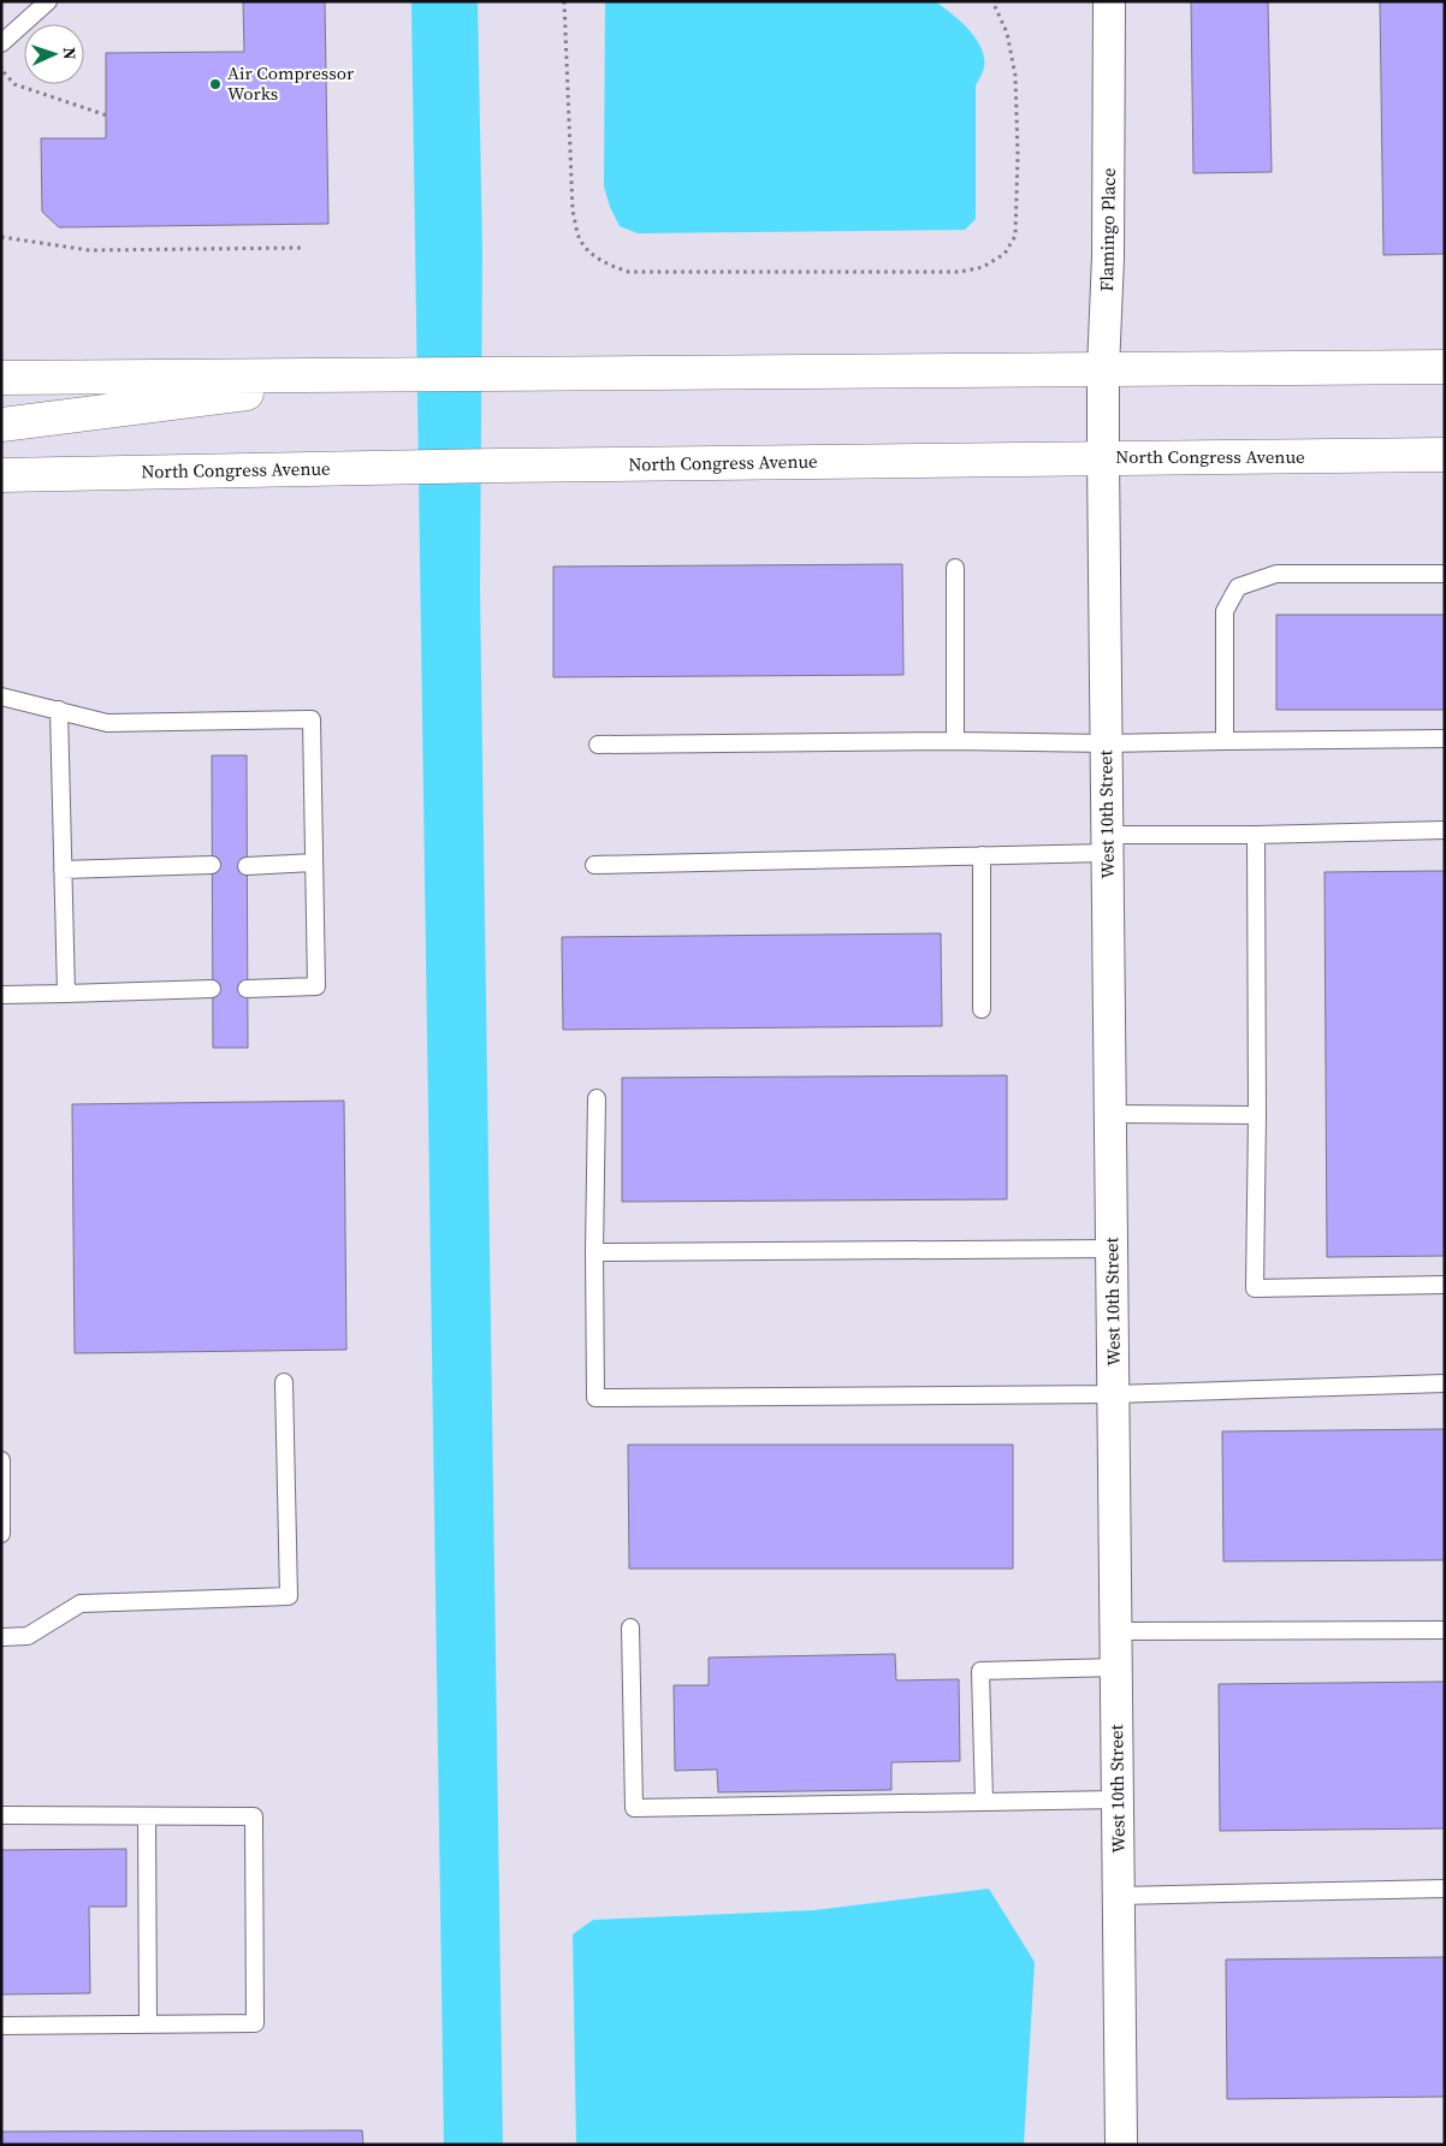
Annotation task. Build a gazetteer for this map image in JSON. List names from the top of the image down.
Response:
{
  "streets": {
    "street": ["Flamingo Place", "North Congress Avenue", "West 10th Street"]
  },
  "crossings": [
    ["Flamingo Place", "North Congress Avenue"],
    ["Flamingo Place", "West 10th Street"],
    ["North Congress Avenue", "West 10th Street"]
  ],
  "places": ["Air Compressor Works"],
  "north": "right"
}
